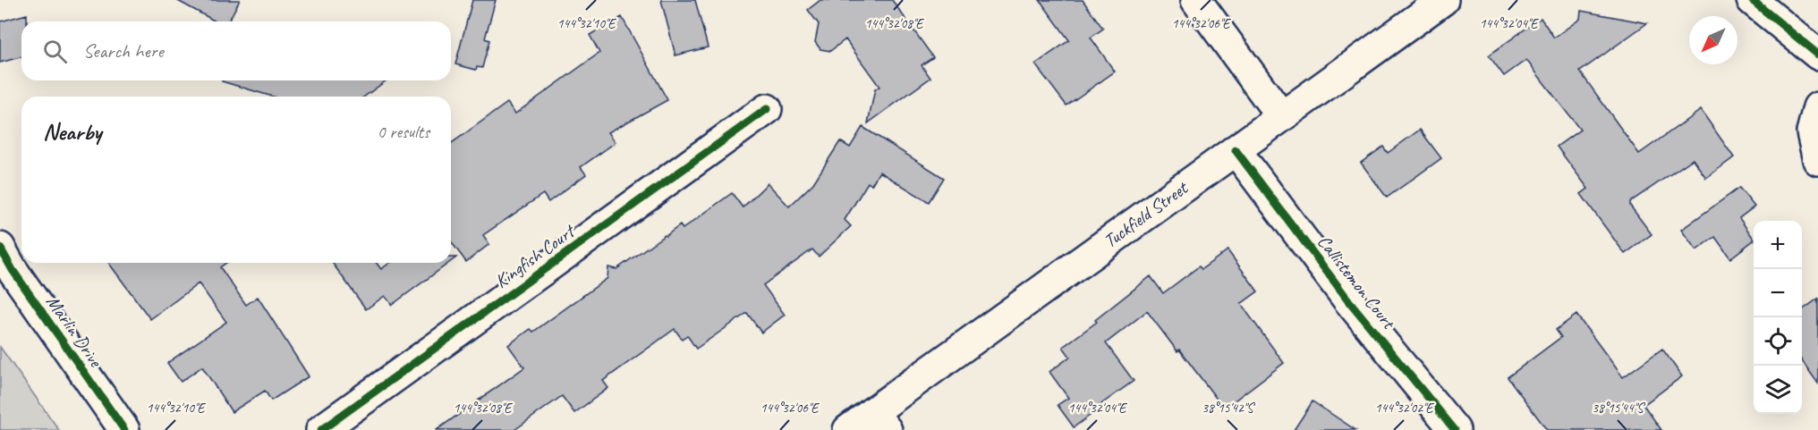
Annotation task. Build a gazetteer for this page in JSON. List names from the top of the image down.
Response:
{
  "streets": {
    "street": [
      "Tuckfield Street",
      "Kingfish Court",
      "Callistemon Court",
      "Marlin Drive"
    ]
  },
  "crossings": [
    ["Tuckfield Street", "Callistemon Court"]
  ],
  "north": "bottom left",
  "page": {
    "search": "Search here",
    "heading": ["Nearby", "0 results"],
    "map_buttons": ["+", "−"]
  },
  "coordinates": [
    "144°32'10\"E",
    "144°32'08\"E",
    "144°32'06\"E",
    "144°32'04\"E",
    "38°15'42\"S",
    "144°32'02\"E",
    "38°15'44\"S"
  ]
}
